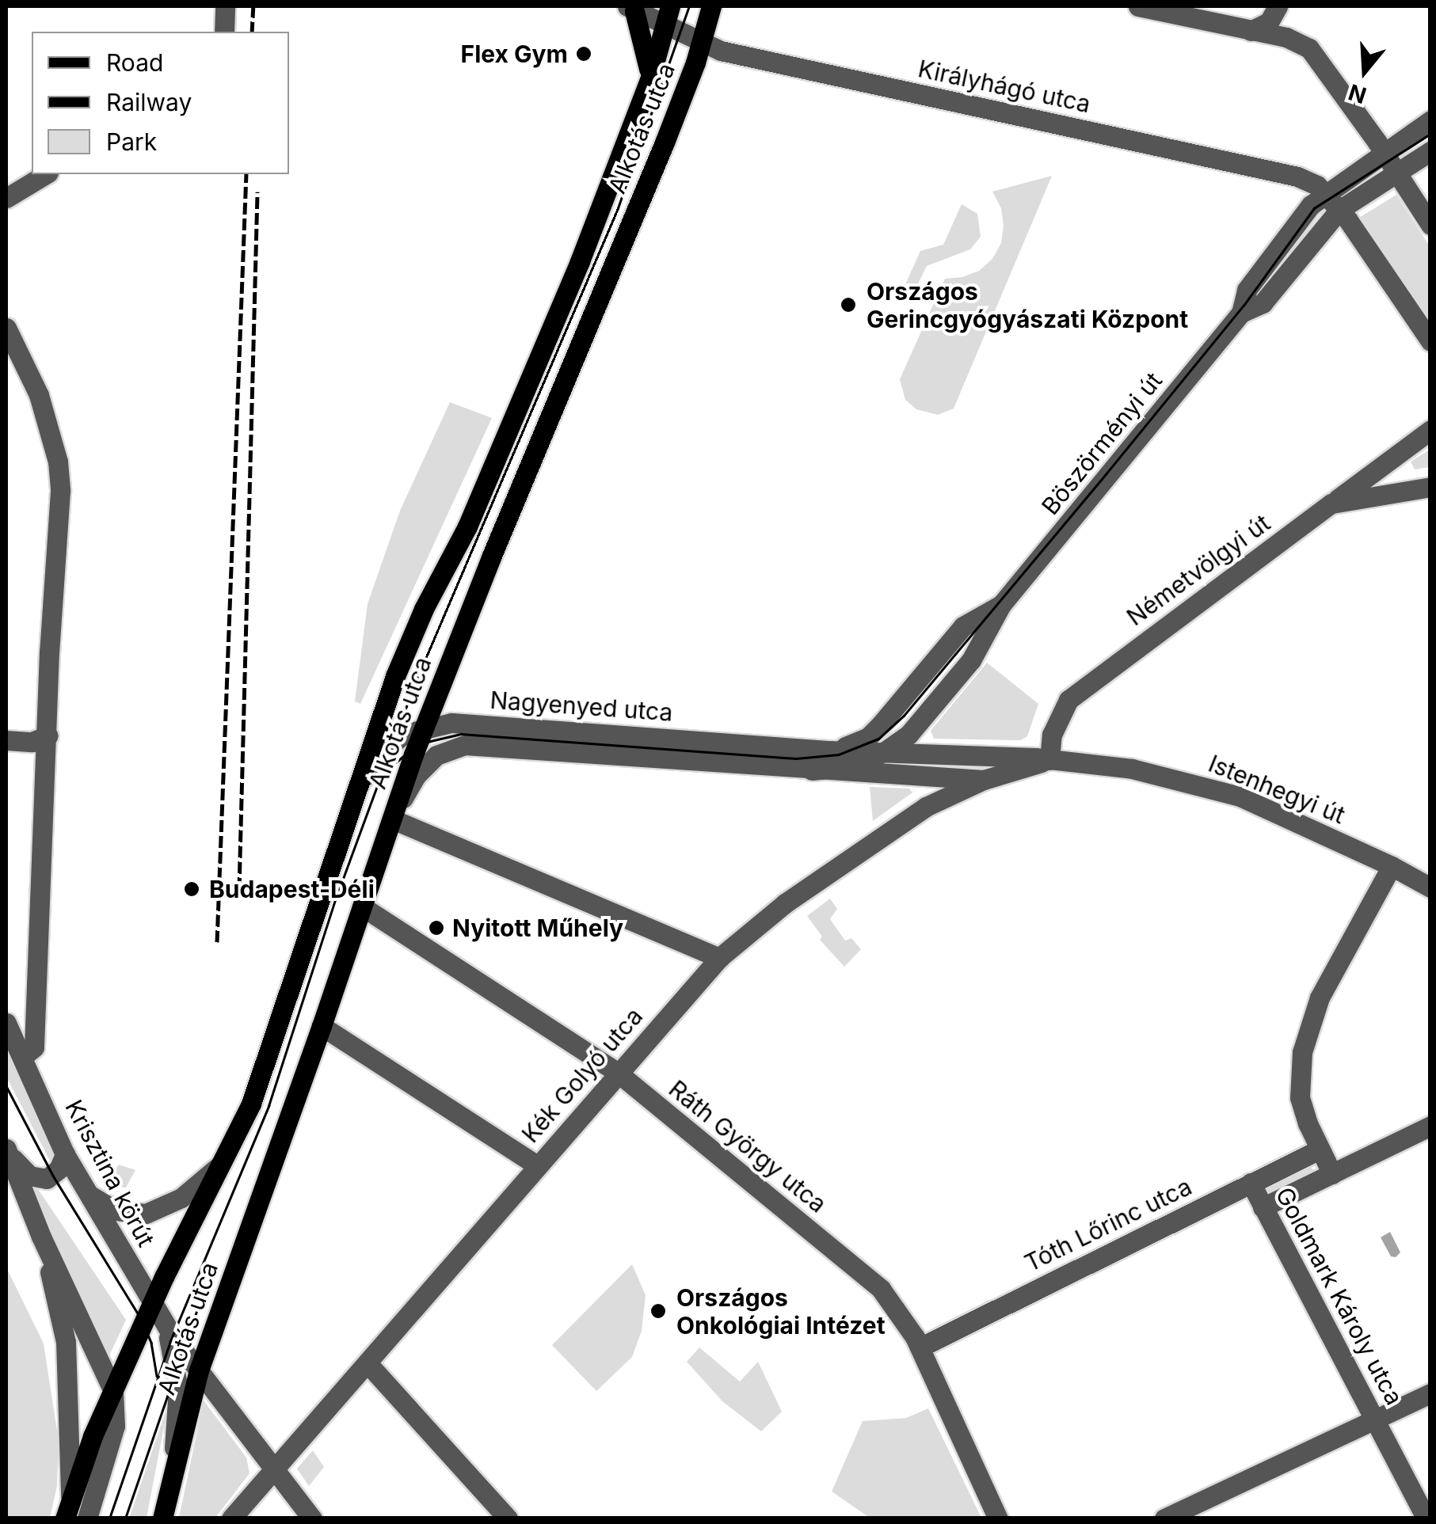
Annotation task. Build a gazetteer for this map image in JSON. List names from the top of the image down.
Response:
{
  "streets": {
    "main road": ["Alkotás utca", "Krisztina körút"],
    "street": [
      "Királyhágó utca",
      "Böszörményi út",
      "Németvölgyi út",
      "Nagyenyed utca",
      "Istenhegyi út",
      "Kék Golyó utca",
      "Ráth György utca",
      "Tóth Lőrinc utca",
      "Goldmark Károly utca"
    ]
  },
  "crossings": [
    ["Királyhágó utca", "Alkotás utca"],
    ["Királyhágó utca", "Böszörményi út"],
    ["Alkotás utca", "Nagyenyed utca"],
    ["Alkotás utca", "Ráth György utca"],
    ["Alkotás utca", "Krisztina körút"],
    ["Böszörményi út", "Nagyenyed utca"],
    ["Böszörményi út", "Istenhegyi út"],
    ["Németvölgyi út", "Istenhegyi út"],
    ["Nagyenyed utca", "Istenhegyi út"],
    ["Istenhegyi út", "Kék Golyó utca"],
    ["Kék Golyó utca", "Ráth György utca"],
    ["Kék Golyó utca", "Krisztina körút"],
    ["Ráth György utca", "Tóth Lőrinc utca"],
    ["Tóth Lőrinc utca", "Goldmark Károly utca"]
  ],
  "places": [
    "Flex Gym",
    "Országos Gerincgyógyászati Központ",
    "Budapest-Déli",
    "Nyitott Műhely",
    "Országos Onkológiai Intézet"
  ],
  "legend": ["Road", "Railway", "Park"],
  "north": "bottom"
}
